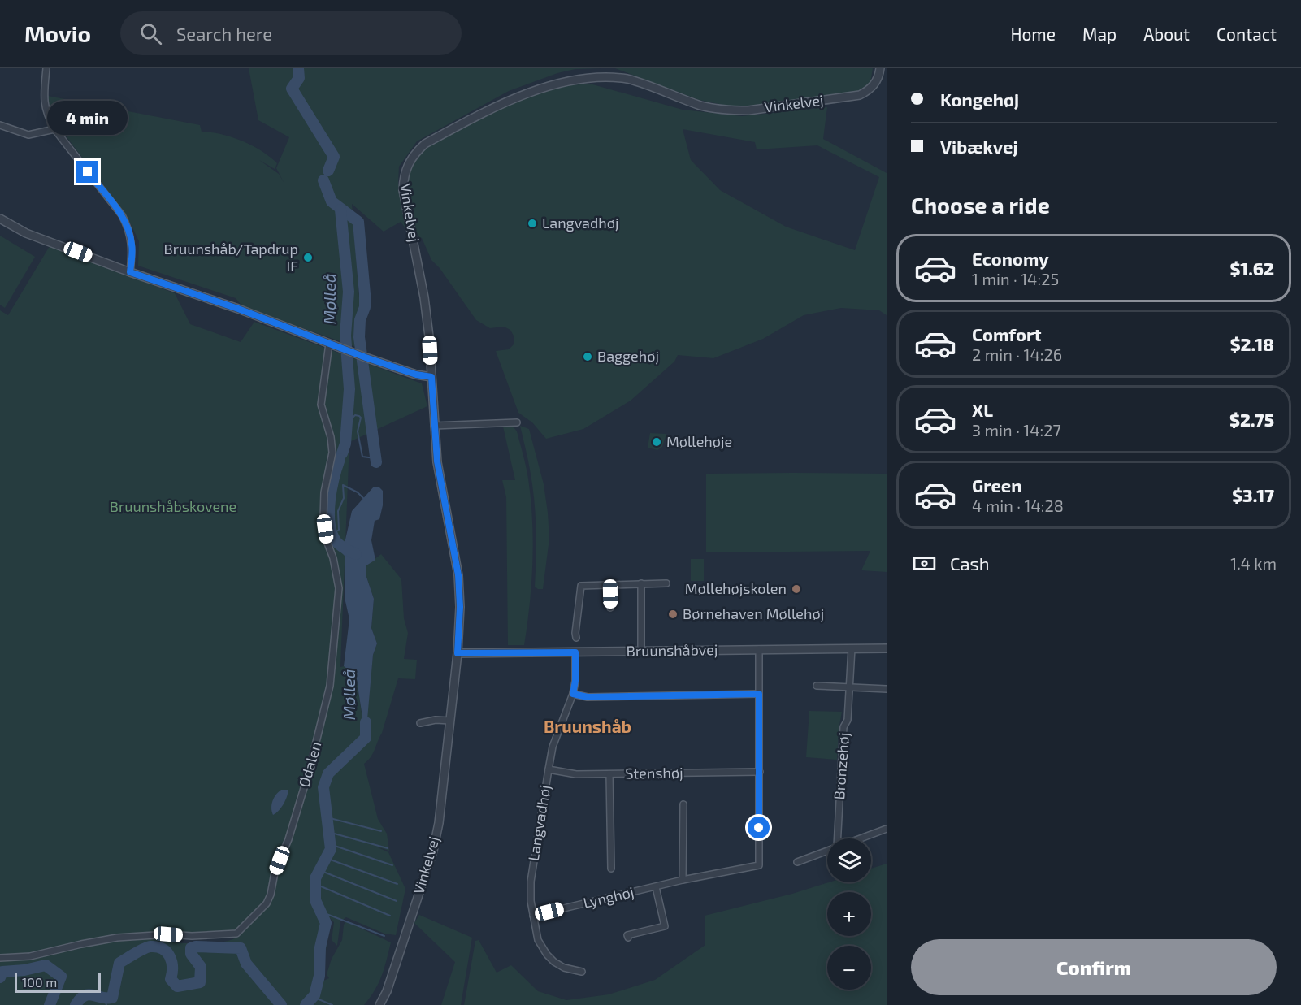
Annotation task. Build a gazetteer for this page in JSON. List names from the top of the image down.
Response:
{
  "streets": {
    "street": [
      "Vinkelvej",
      "Bruunshåbvej",
      "Ødalen",
      "Bronzehøj",
      "Stenshøj",
      "Langvadhøj",
      "Lynghøj"
    ]
  },
  "crossings": [
    ["Vinkelvej", "Bruunshåbvej"],
    ["Bruunshåbvej", "Bronzehøj"],
    ["Bruunshåbvej", "Langvadhøj"],
    ["Stenshøj", "Langvadhøj"],
    ["Stenshøj", "Lynghøj"],
    ["Langvadhøj", "Lynghøj"]
  ],
  "districts": ["Bruunshåb"],
  "water": ["Mølleå"],
  "parks": ["Bruunshåbskovene"],
  "places": [
    "Langvadhøj",
    "Bruunshåb/Tapdrup IF",
    "Baggehøj",
    "Møllehøje",
    "Møllehøjskolen",
    "Børnehaven Møllehøj"
  ],
  "scale_bar": "100 m",
  "page": {
    "header": "Movio",
    "search": "Search here",
    "nav": [
      "Home",
      "Map",
      "About",
      "Contact"
    ],
    "banner": ["Kongehøj", "Vibækvej"],
    "bubble": "4 min",
    "heading": "Choose a ride",
    "list": [
      {
        "name": "Economy",
        "note": "1 min · 14:25",
        "value": "$1.62"
      },
      {
        "name": "Comfort",
        "note": "2 min · 14:26",
        "value": "$2.18"
      },
      {
        "name": "XL",
        "note": "3 min · 14:27",
        "value": "$2.75"
      },
      {
        "name": "Green",
        "note": "4 min · 14:28",
        "value": "$3.17"
      }
    ],
    "pay": ["Cash", "1.4 km"],
    "map_buttons": ["+", "−"],
    "buttons": "Confirm",
    "scale": "100 m"
  }
}
